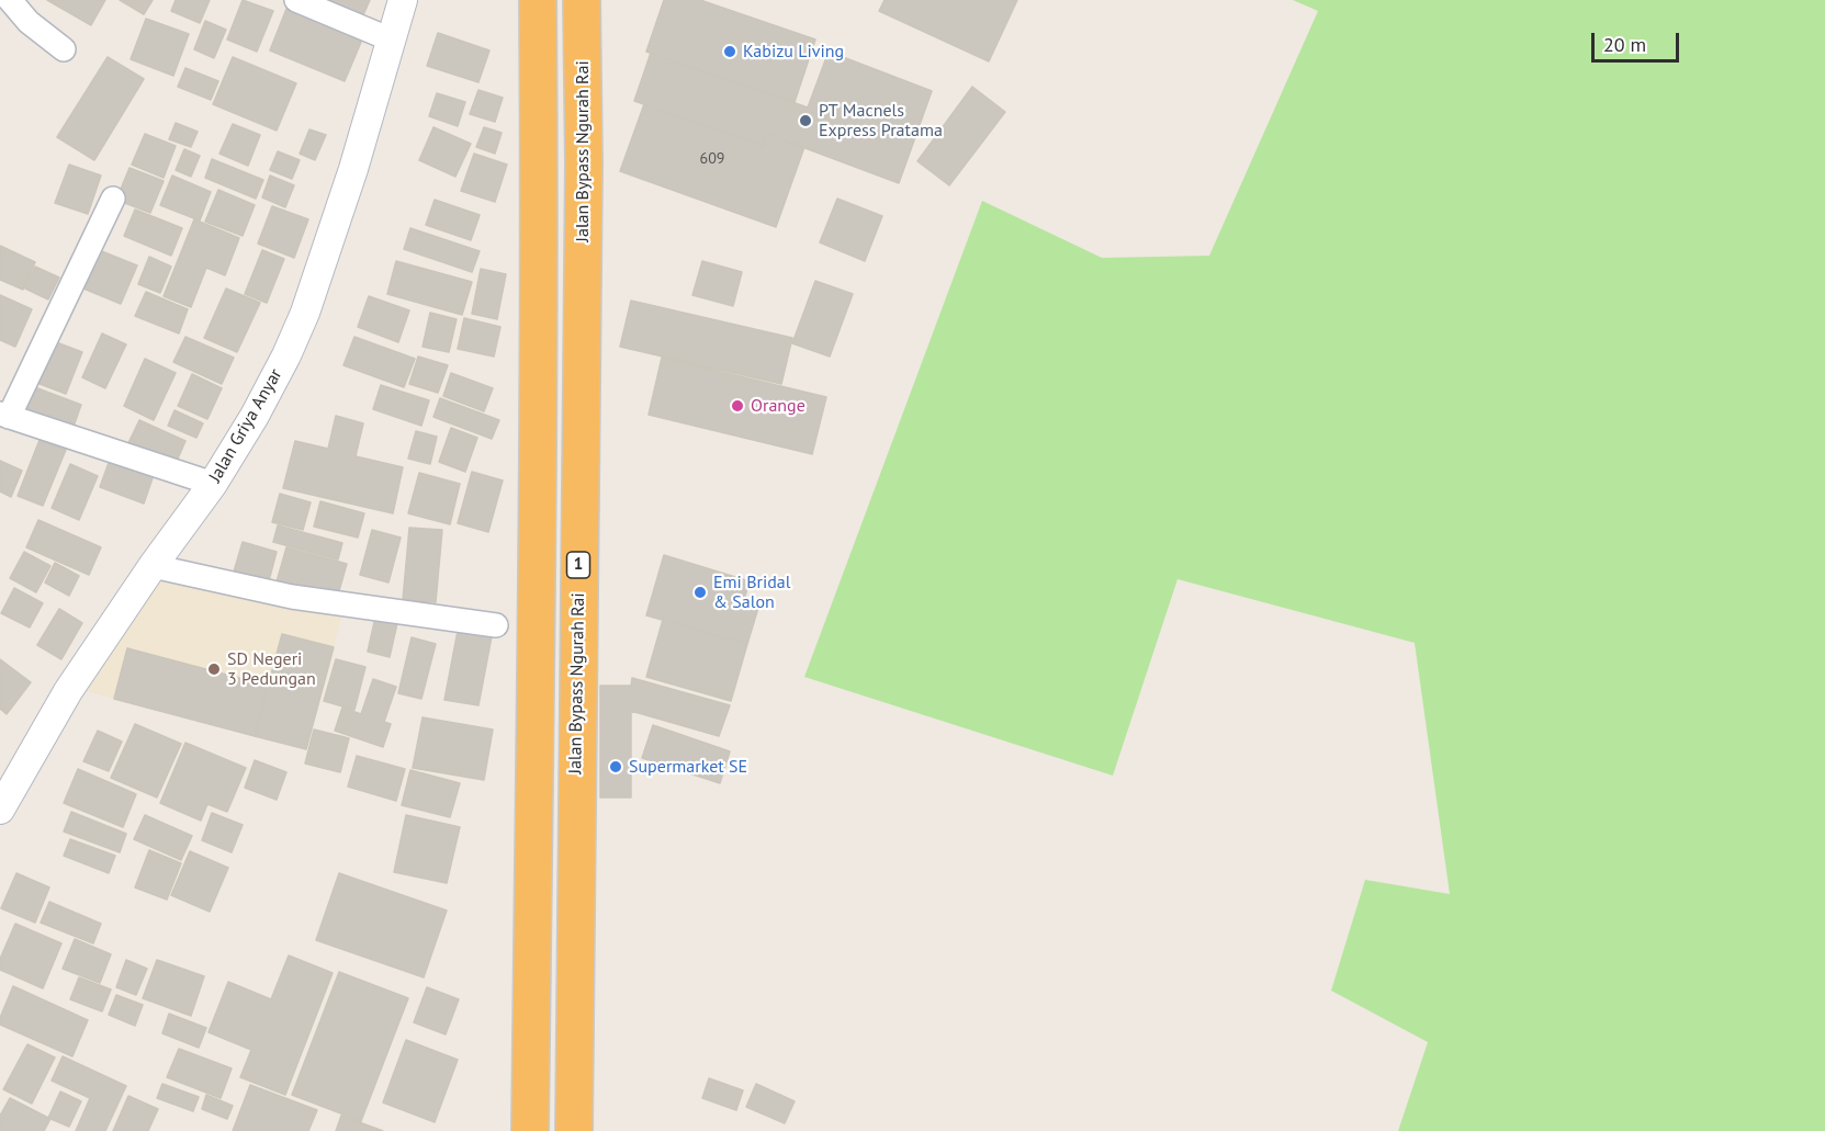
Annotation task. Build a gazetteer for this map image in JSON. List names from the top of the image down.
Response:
{
  "streets": {
    "highway": ["Jalan Bypass Ngurah Rai", "1"],
    "street": ["Jalan Griya Anyar"]
  },
  "places": [
    "Kabizu Living",
    "PT Macnels Express Pratama",
    "Orange",
    "Emi Bridal & Salon",
    "SD Negeri 3 Pedungan",
    "Supermarket SE"
  ],
  "house_numbers": ["609"],
  "scale_bar": "20 m"
}
